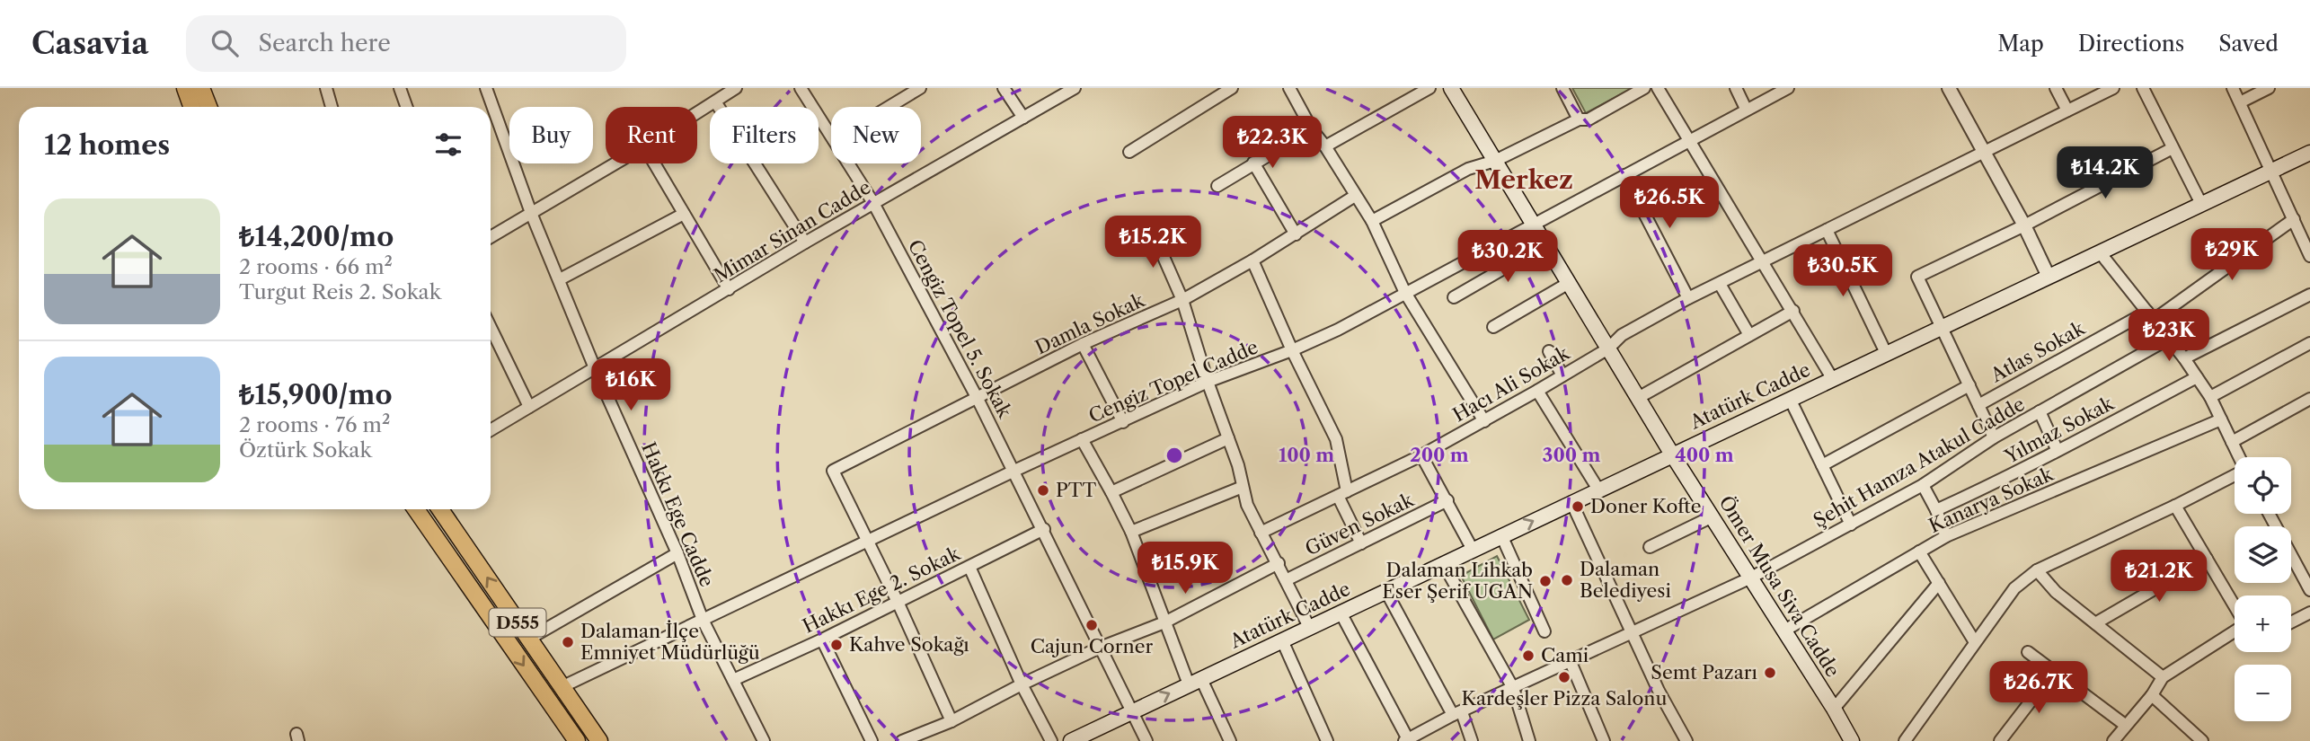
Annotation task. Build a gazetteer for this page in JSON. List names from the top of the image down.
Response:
{
  "streets": {
    "main road": ["Atatürk Cadde", "Ömer Musa Siva Cadde", "D555"],
    "street": [
      "Mimar Sinan Cadde",
      "Damla Sokak",
      "Cengiz Topel 5. Sokak",
      "Atlas Sokak",
      "Cengiz Topel Cadde",
      "Hacı Ali Sokak",
      "Yılmaz Sokak",
      "Şehit Hamza Atakul Cadde",
      "Kanarya Sokak",
      "Hakkı Ege Cadde",
      "Güven Sokak",
      "Hakkı Ege 2. Sokak"
    ]
  },
  "crossings": [
    ["Mimar Sinan Cadde", "Cengiz Topel 5. Sokak"],
    ["Mimar Sinan Cadde", "Hakkı Ege Cadde"],
    ["Damla Sokak", "Cengiz Topel 5. Sokak"],
    ["Damla Sokak", "Cengiz Topel Cadde"],
    ["Cengiz Topel 5. Sokak", "Cengiz Topel Cadde"],
    ["Cengiz Topel 5. Sokak", "Atatürk Cadde"],
    ["Cengiz Topel 5. Sokak", "Hakkı Ege 2. Sokak"],
    ["Cengiz Topel Cadde", "Hakkı Ege Cadde"],
    ["Cengiz Topel Cadde", "Ömer Musa Siva Cadde"],
    ["Cengiz Topel Cadde", "D555"],
    ["Hacı Ali Sokak", "Ömer Musa Siva Cadde"],
    ["Atatürk Cadde", "Ömer Musa Siva Cadde"],
    ["Şehit Hamza Atakul Cadde", "Ömer Musa Siva Cadde"],
    ["Kanarya Sokak", "Ömer Musa Siva Cadde"],
    ["Hakkı Ege Cadde", "Hakkı Ege 2. Sokak"]
  ],
  "districts": ["Merkez"],
  "places": [
    "PTT",
    "Doner Kofte",
    "Dalaman Belediyesi",
    "Dalaman Lihkab Eser Şerif UGAN",
    "Cajun Corner",
    "Dalaman İlçe Emniyet Müdürlüğü",
    "Kahve Sokağı",
    "Cami",
    "Semt Pazarı",
    "Kardeşler Pizza Salonu"
  ],
  "page": {
    "header": "Casavia",
    "search": "Search here",
    "nav": ["Map", "Directions", "Saved"],
    "chip": [
      "Buy",
      "Rent",
      "Filters",
      "New"
    ],
    "heading": "12 homes",
    "price": [
      "₺22.3K",
      "₺14.2K",
      "₺26.5K",
      "₺15.2K",
      "₺29K",
      "₺30.2K",
      "₺30.5K",
      "₺23K",
      "₺16K",
      "₺15.9K",
      "₺21.2K",
      "₺26.7K"
    ],
    "list": [
      {
        "name": "₺14,200/mo",
        "note": "2 rooms · 66 m² · Turgut Reis 2. Sokak"
      },
      {
        "name": "₺15,900/mo",
        "note": "2 rooms · 76 m² · Öztürk Sokak"
      }
    ],
    "map_buttons": ["+", "−"]
  },
  "rings": [
    "100 m",
    "200 m",
    "300 m",
    "400 m"
  ]
}
